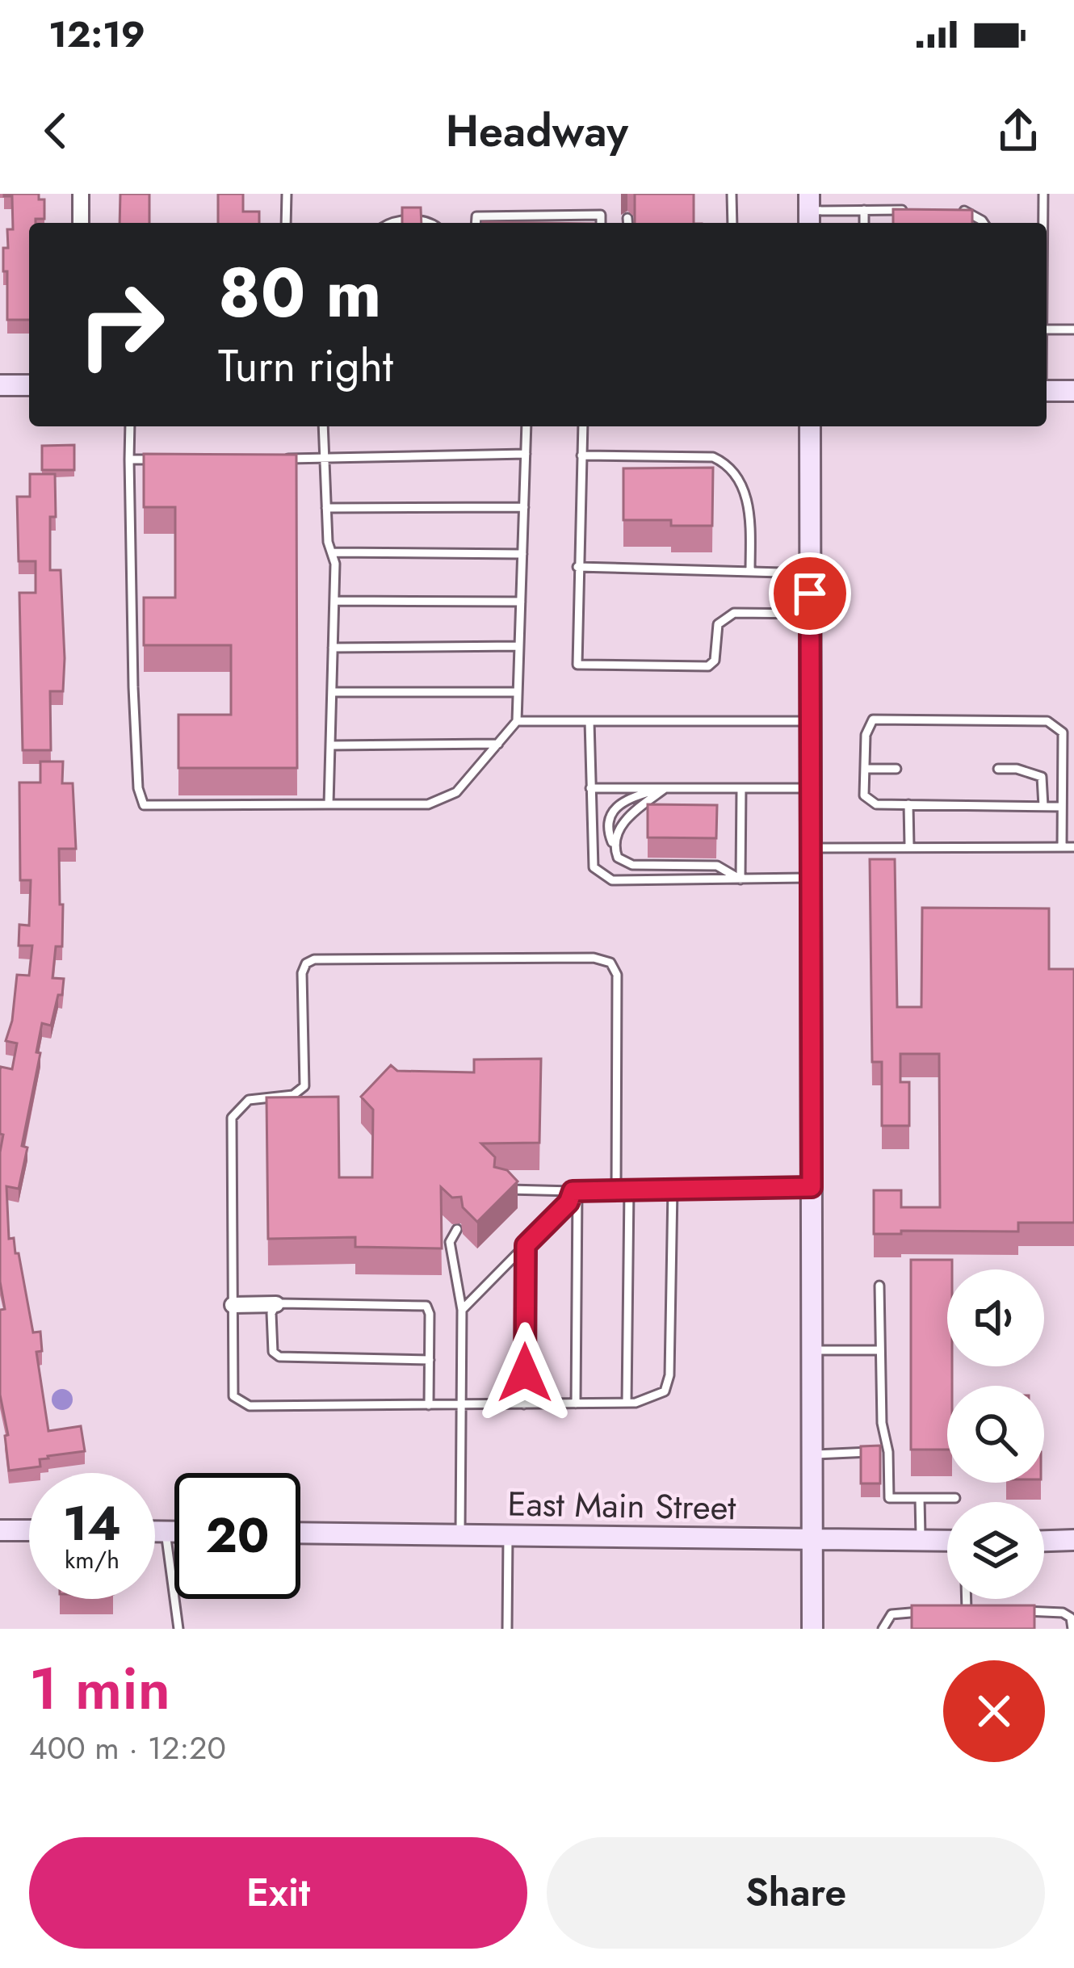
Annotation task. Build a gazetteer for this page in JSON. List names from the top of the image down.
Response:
{
  "streets": {
    "main road": ["East Main Street"]
  },
  "page": {
    "status": "12:19",
    "header": "Headway",
    "turn": ["80 m", "Turn right"],
    "speed": "14 km/h",
    "limit": "20",
    "heading": ["1 min", "400 m · 12:20"],
    "buttons": ["Exit", "Share"]
  }
}
